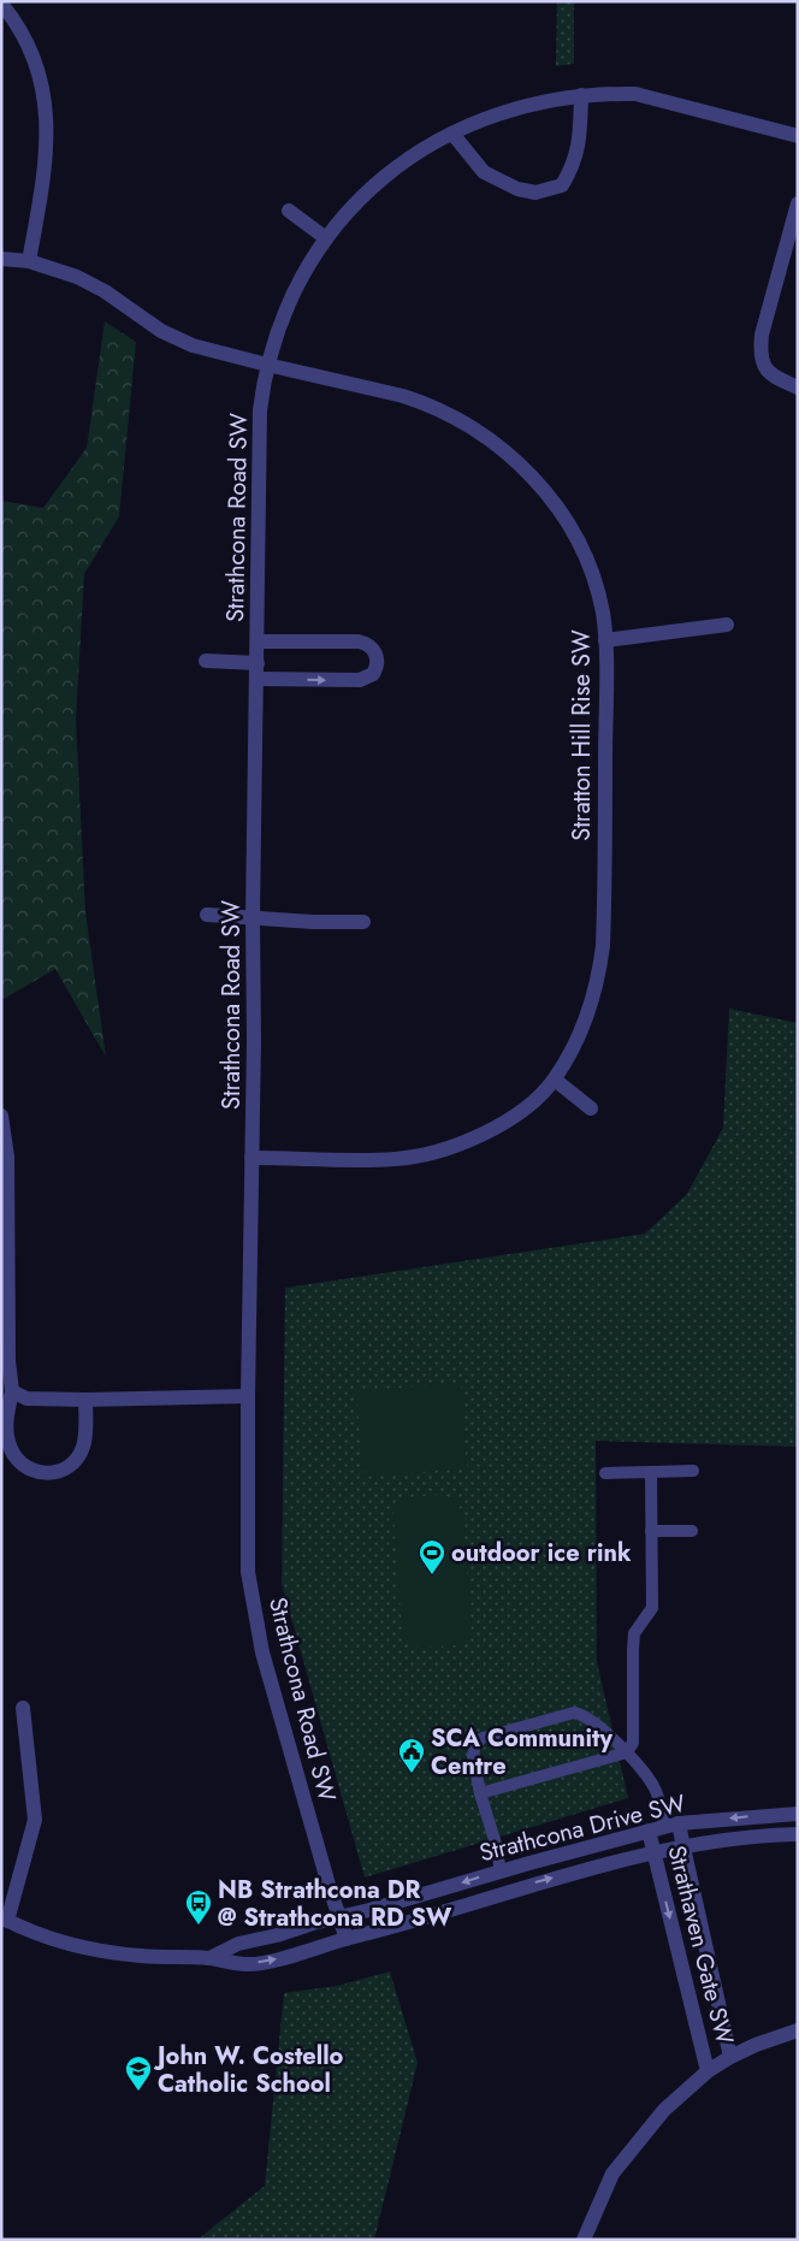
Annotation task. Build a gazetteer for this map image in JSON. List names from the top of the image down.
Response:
{
  "streets": {
    "street": [
      "Strathcona Road SW",
      "Stratton Hill Rise SW",
      "Strathcona Drive SW",
      "Strathaven Gate SW"
    ]
  },
  "crossings": [
    ["Strathcona Road SW", "Stratton Hill Rise SW"],
    ["Strathcona Road SW", "Strathcona Drive SW"],
    ["Strathcona Drive SW", "Strathaven Gate SW"]
  ],
  "places": {
    "sports": ["outdoor ice rink"],
    "public building": ["SCA Community Centre"],
    "bus stop": ["NB Strathcona DR @ Strathcona RD SW"],
    "school or university": ["John W. Costello Catholic School"]
  }
}
